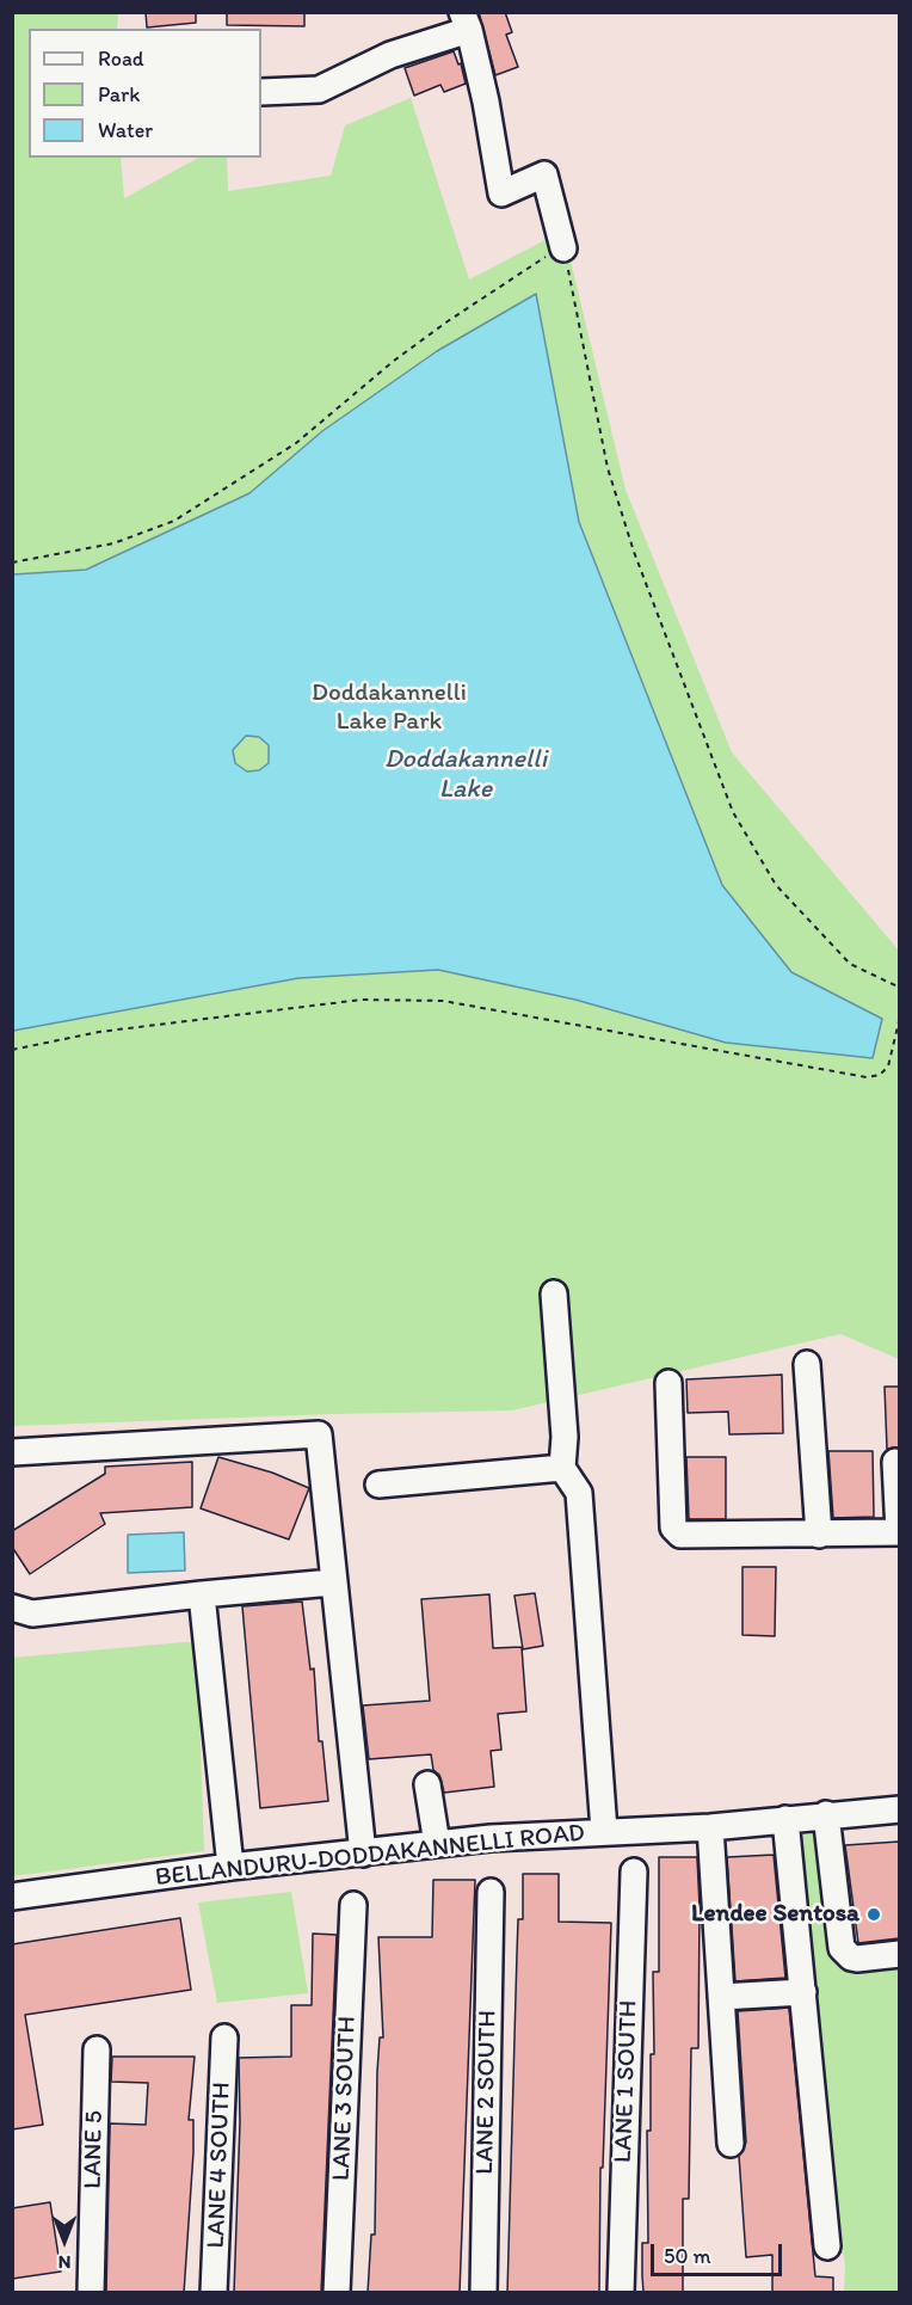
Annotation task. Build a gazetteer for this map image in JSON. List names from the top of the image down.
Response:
{
  "streets": {
    "street": [
      "BELLANDURU-DODDAKANNELLI ROAD",
      "LANE 1 SOUTH",
      "LANE 2 SOUTH",
      "LANE 3 SOUTH",
      "LANE 5",
      "LANE 4 SOUTH"
    ]
  },
  "water": ["Doddakannelli Lake"],
  "parks": ["Doddakannelli Lake Park"],
  "places": ["Lendee Sentosa"],
  "legend": ["Road", "Park", "Water"],
  "scale_bar": "50 m",
  "north": "bottom"
}
